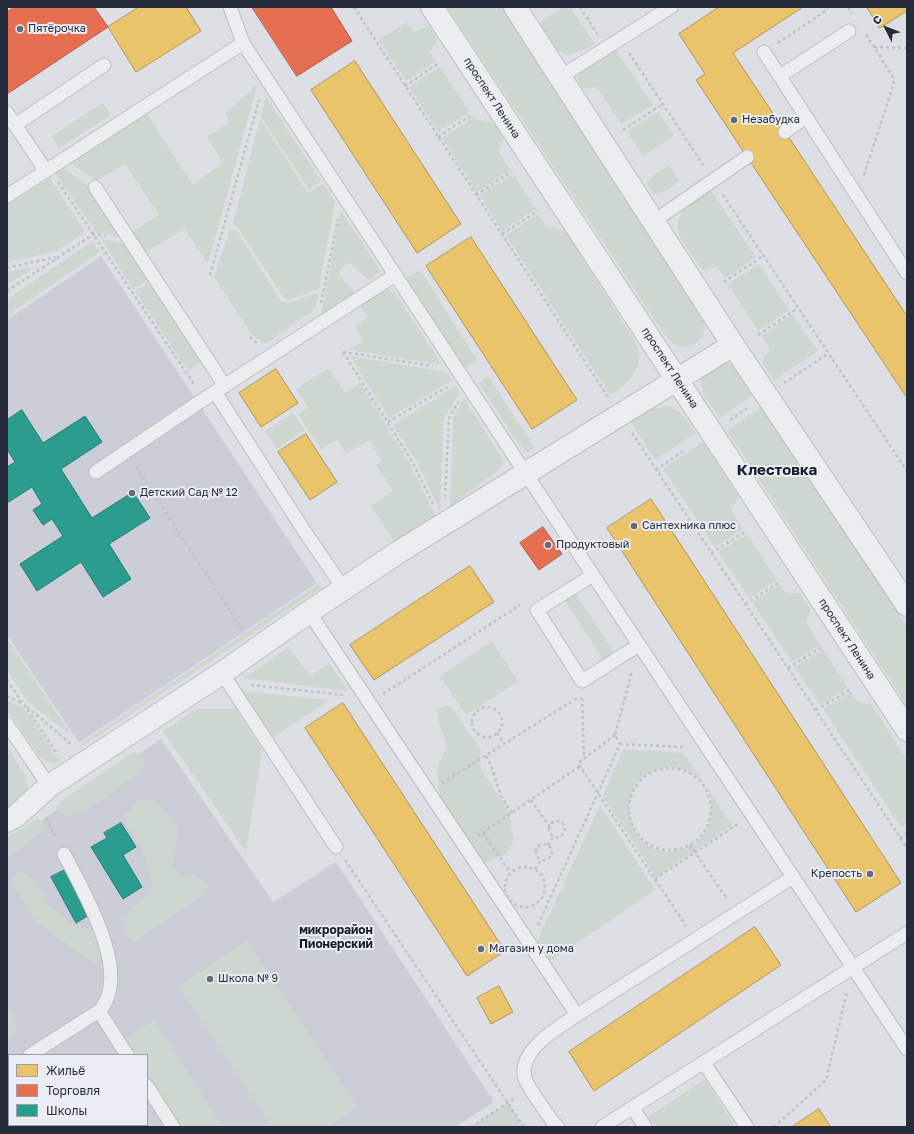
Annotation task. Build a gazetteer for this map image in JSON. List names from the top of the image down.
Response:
{
  "streets": {
    "street": ["проспект Ленина"]
  },
  "districts": ["Клестовка", "микрорайон Пионерский"],
  "places": [
    "Пятёрочка",
    "Незабудка",
    "Детский Сад № 12",
    "Сантехника плюс",
    "Продуктовый",
    "Крепость",
    "Магазин у дома",
    "Школа № 9"
  ],
  "legend": ["Жильё", "Торговля", "Школы"],
  "north": "top left"
}
